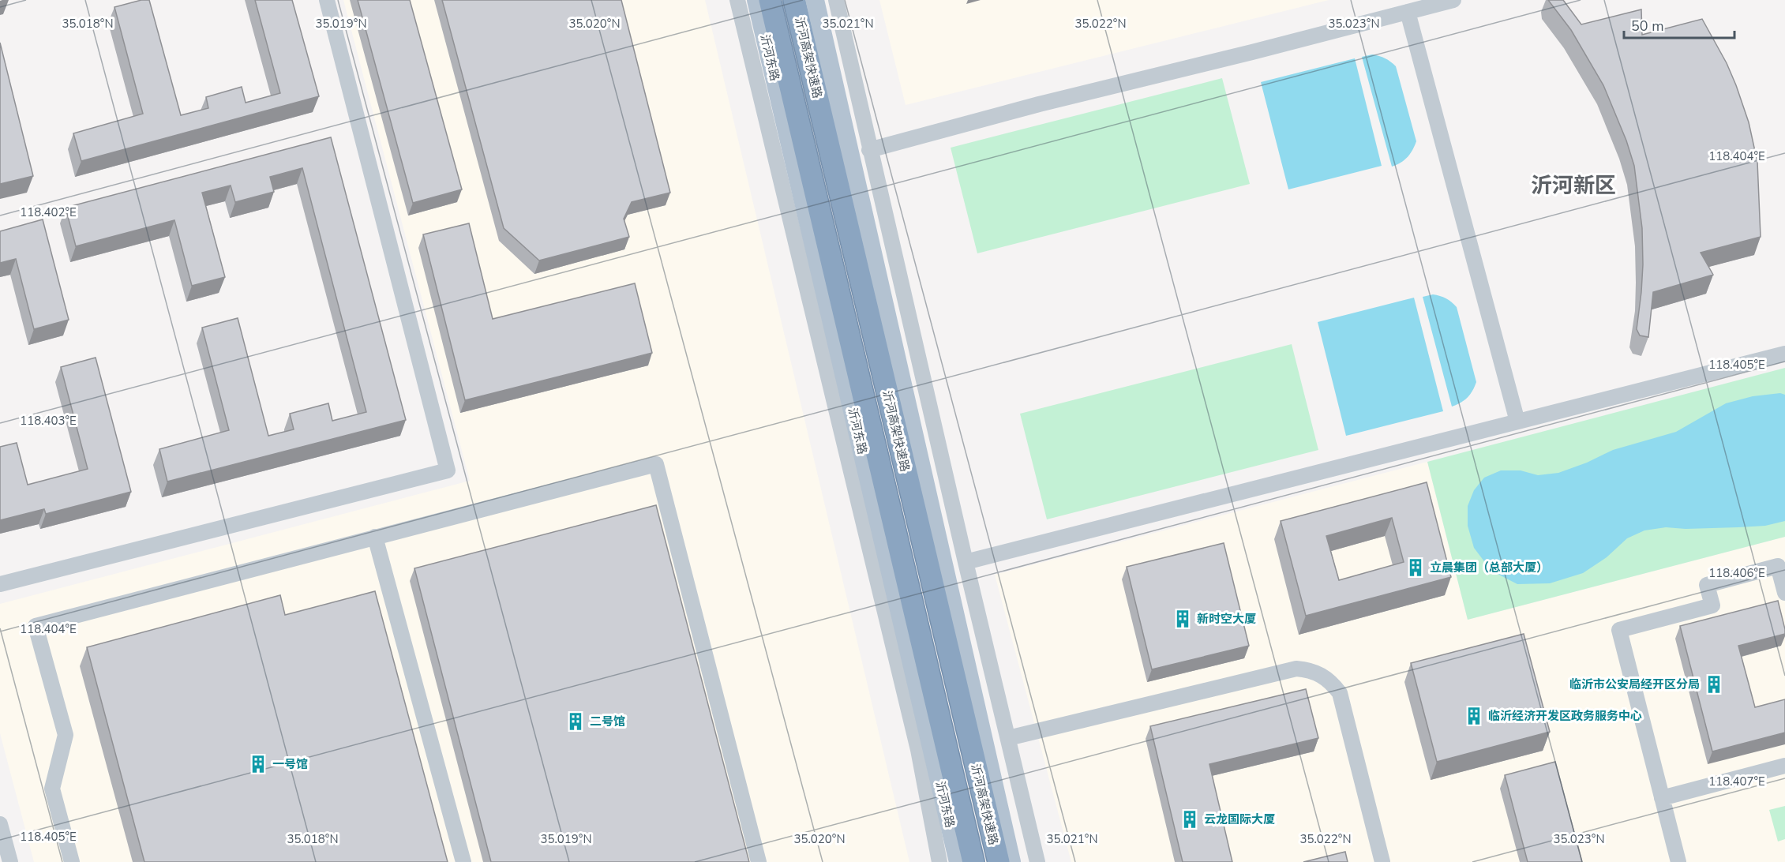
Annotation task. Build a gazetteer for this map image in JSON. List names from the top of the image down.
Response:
{
  "streets": {
    "highway": ["沂河高架快速路"],
    "main road": ["沂河东路"]
  },
  "districts": ["沂河新区"],
  "places": {
    "building": [
      "立晨集团（总部大厦）",
      "新时空大厦",
      "临沂市公安局经开区分局",
      "临沂经济开发区政务服务中心",
      "二号馆",
      "一号馆",
      "云龙国际大厦"
    ]
  },
  "scale_bar": "50 m",
  "coordinates": [
    "35.018°N",
    "35.019°N",
    "35.020°N",
    "35.021°N",
    "35.022°N",
    "35.023°N",
    "118.404°E",
    "118.402°E",
    "118.405°E",
    "118.403°E",
    "118.406°E",
    "118.407°E"
  ]
}
